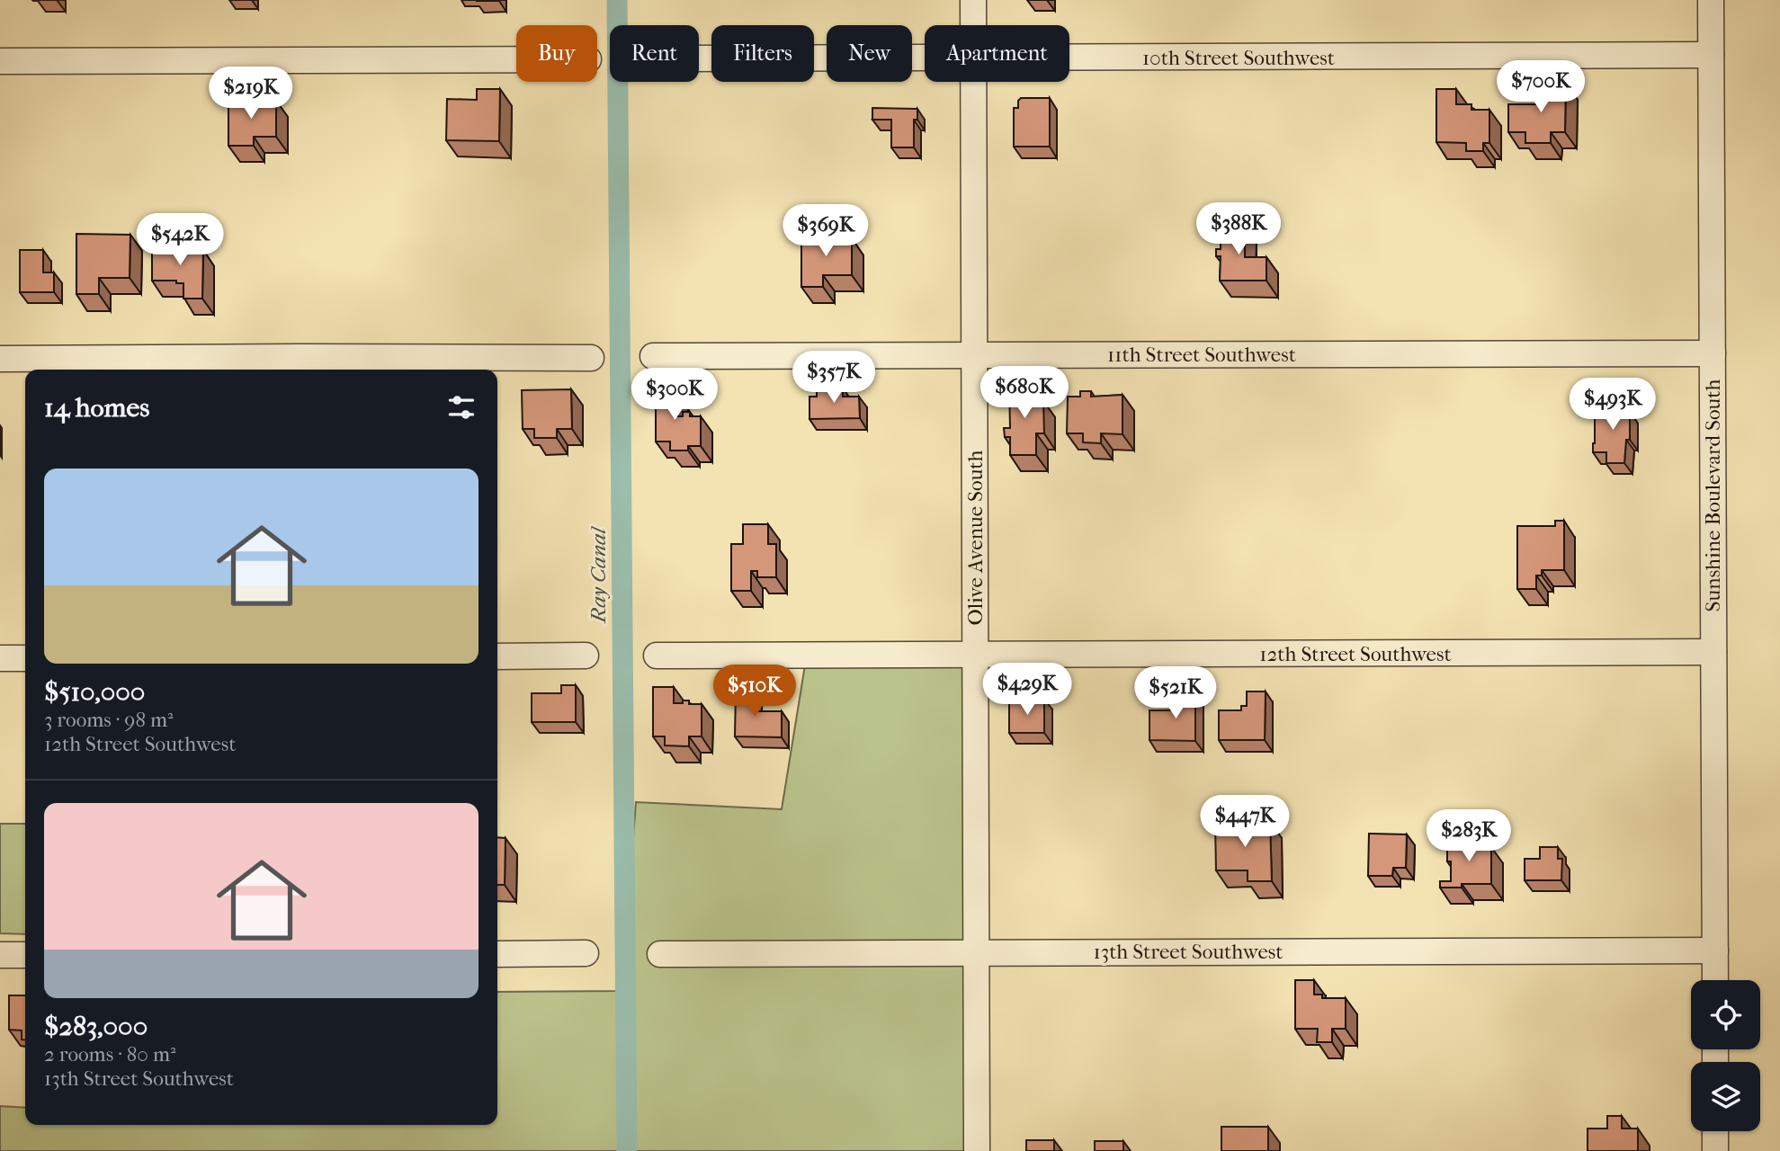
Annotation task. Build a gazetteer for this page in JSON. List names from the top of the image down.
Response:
{
  "streets": {
    "street": [
      "10th Street Southwest",
      "11th Street Southwest",
      "Sunshine Boulevard South",
      "Olive Avenue South",
      "12th Street Southwest",
      "13th Street Southwest"
    ]
  },
  "crossings": [
    ["10th Street Southwest", "Sunshine Boulevard South"],
    ["11th Street Southwest", "Sunshine Boulevard South"],
    ["11th Street Southwest", "Olive Avenue South"],
    ["Sunshine Boulevard South", "12th Street Southwest"],
    ["Sunshine Boulevard South", "13th Street Southwest"],
    ["Olive Avenue South", "12th Street Southwest"],
    ["Olive Avenue South", "13th Street Southwest"]
  ],
  "water": ["Ray Canal"],
  "page": {
    "chip": [
      "Buy",
      "Rent",
      "Filters",
      "New",
      "Apartment"
    ],
    "price": [
      "$700K",
      "$219K",
      "$388K",
      "$369K",
      "$542K",
      "$357K",
      "$680K",
      "$300K",
      "$493K",
      "$429K",
      "$510K",
      "$521K",
      "$447K",
      "$283K"
    ],
    "heading": "14 homes",
    "list": [
      {
        "name": "$510,000",
        "note": "3 rooms · 98 m² · 12th Street Southwest"
      },
      {
        "name": "$283,000",
        "note": "2 rooms · 80 m² · 13th Street Southwest"
      }
    ]
  }
}
